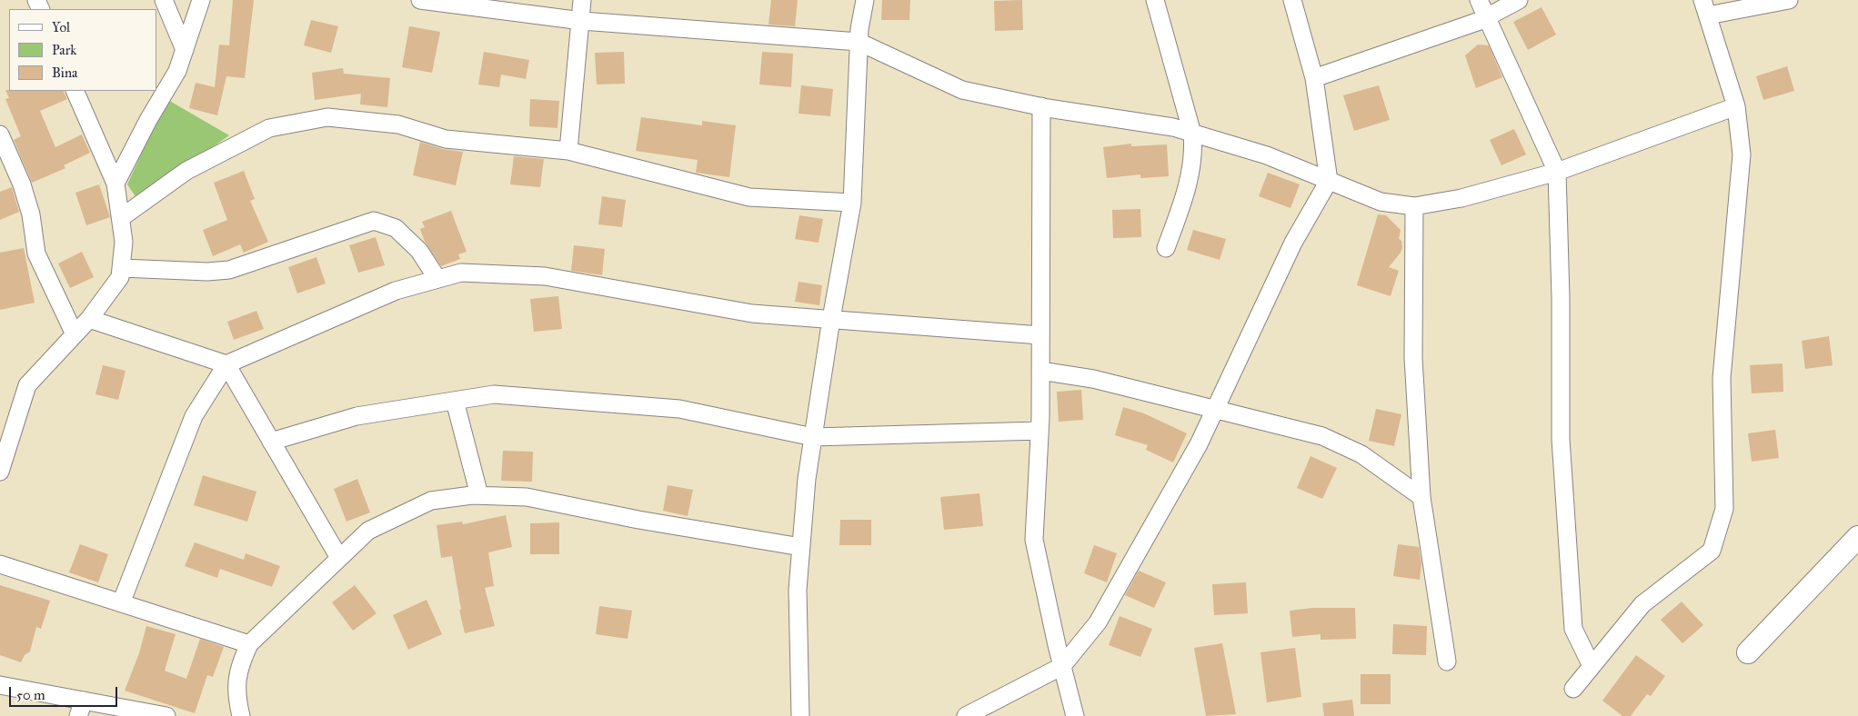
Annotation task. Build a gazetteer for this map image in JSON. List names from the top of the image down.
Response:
{
  "legend": ["Yol", "Park", "Bina"],
  "scale_bar": "50 m"
}
